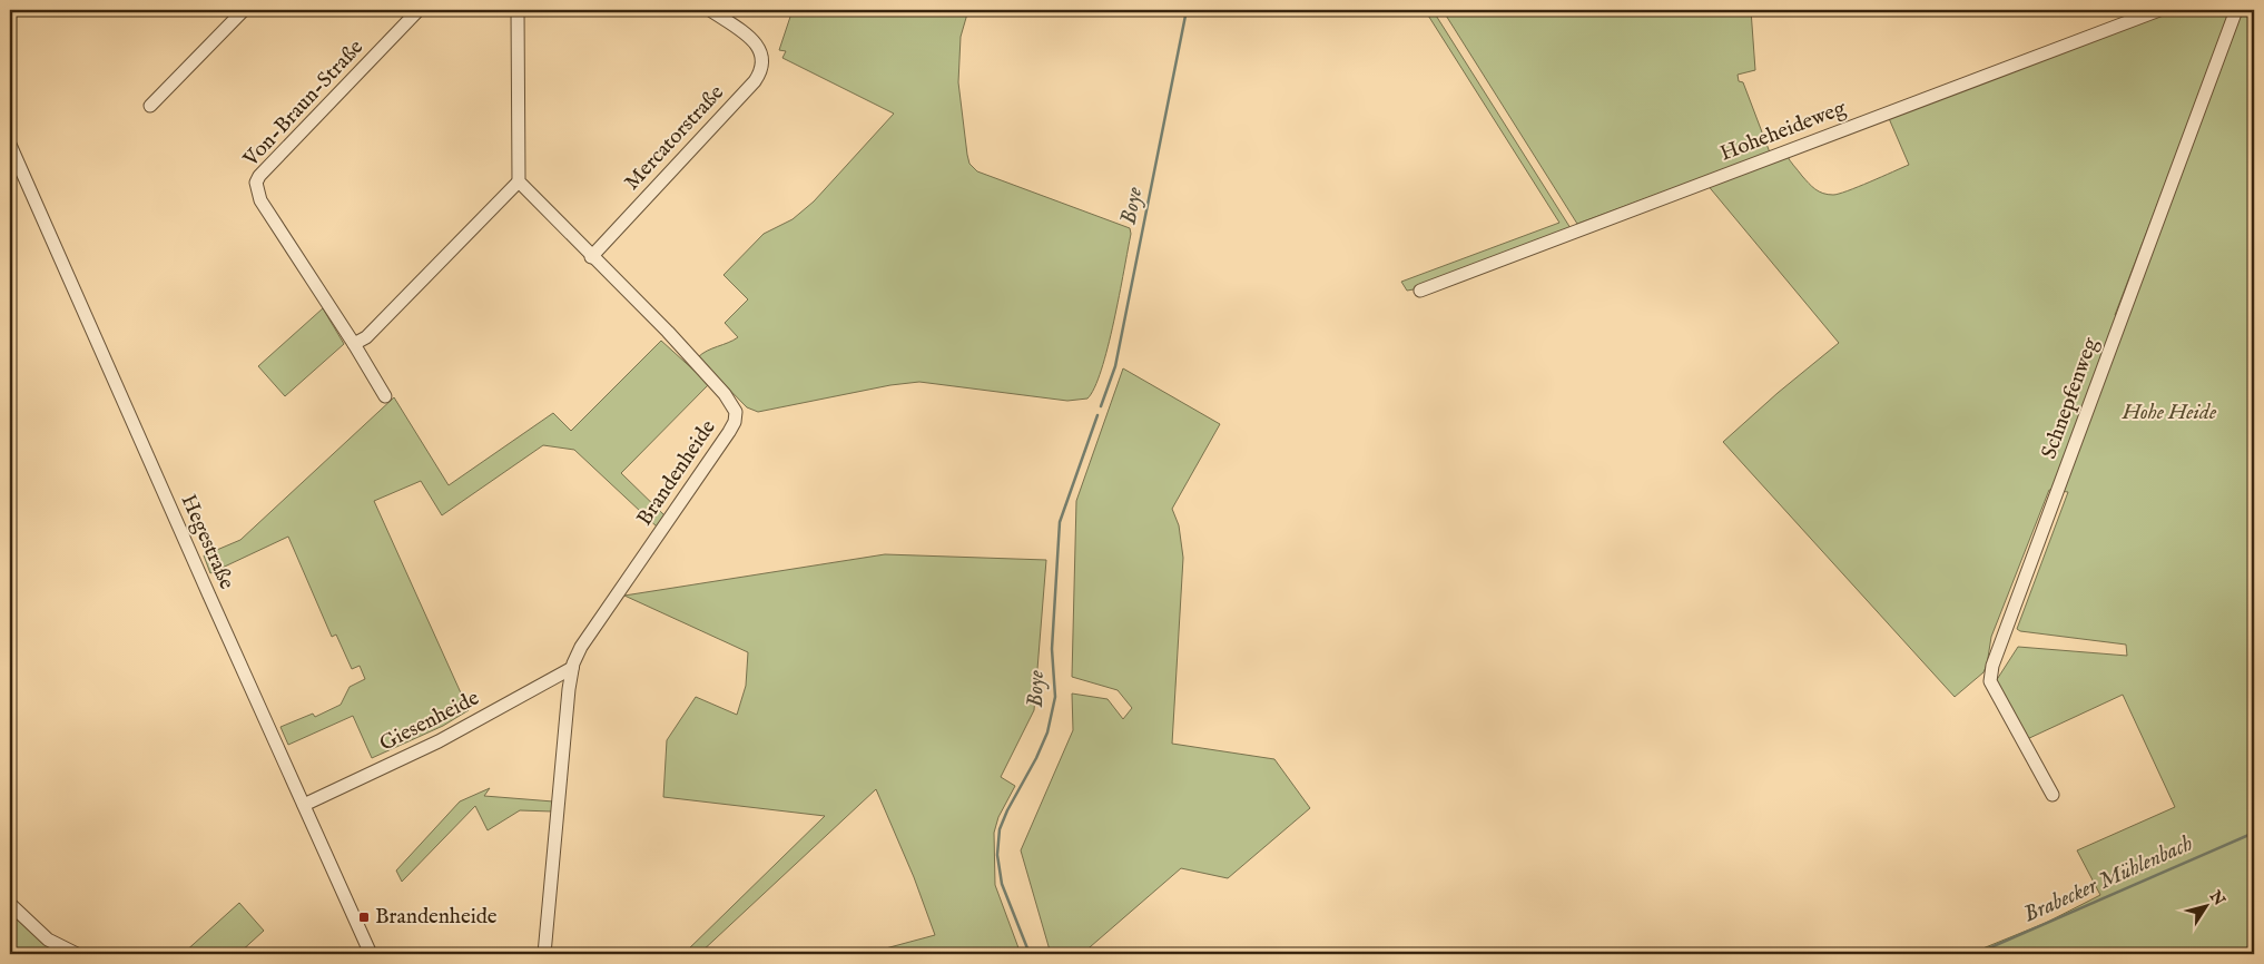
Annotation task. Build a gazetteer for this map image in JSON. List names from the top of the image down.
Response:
{
  "streets": {
    "street": [
      "Von-Braun-Straße",
      "Hoheheideweg",
      "Mercatorstraße",
      "Schnepfenweg",
      "Brandenheide",
      "Hegestraße",
      "Giesenheide"
    ]
  },
  "crossings": [
    ["Mercatorstraße", "Brandenheide"],
    ["Brandenheide", "Giesenheide"],
    ["Hegestraße", "Giesenheide"]
  ],
  "water": ["Boye", "Brabecker Mühlenbach"],
  "parks": ["Hohe Heide"],
  "places": {
    "transit": ["Brandenheide"]
  },
  "north": "top right"
}
